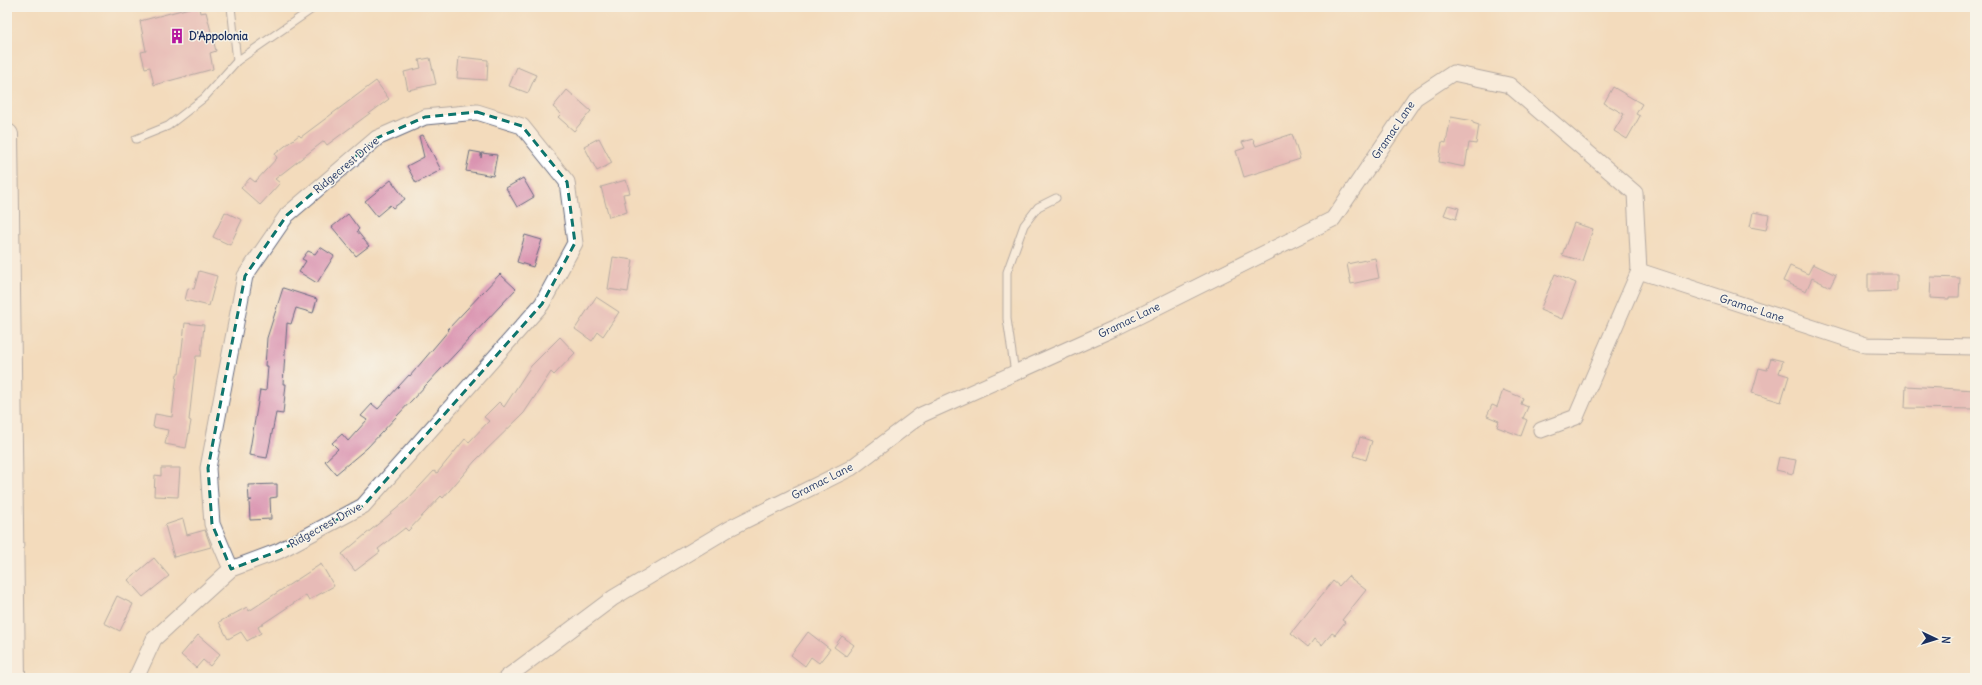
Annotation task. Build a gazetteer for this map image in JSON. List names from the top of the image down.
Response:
{
  "streets": {
    "street": ["Gramac Lane", "Ridgecrest Drive"]
  },
  "places": {
    "building": ["D'Appolonia"]
  },
  "north": "right"
}
